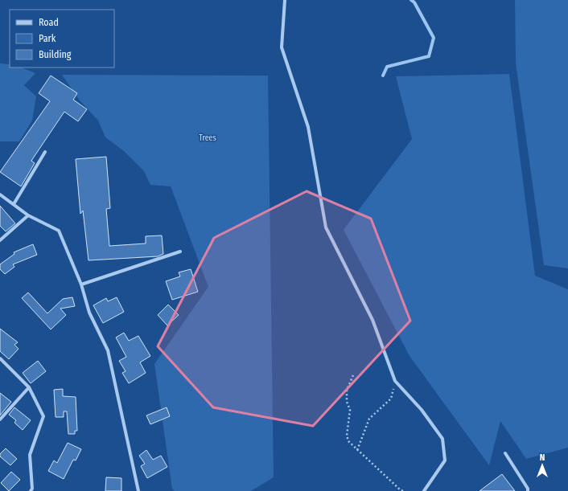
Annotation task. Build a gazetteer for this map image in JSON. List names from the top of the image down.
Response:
{
  "parks": ["Trees"],
  "legend": ["Road", "Park", "Building"],
  "north": "top"
}
